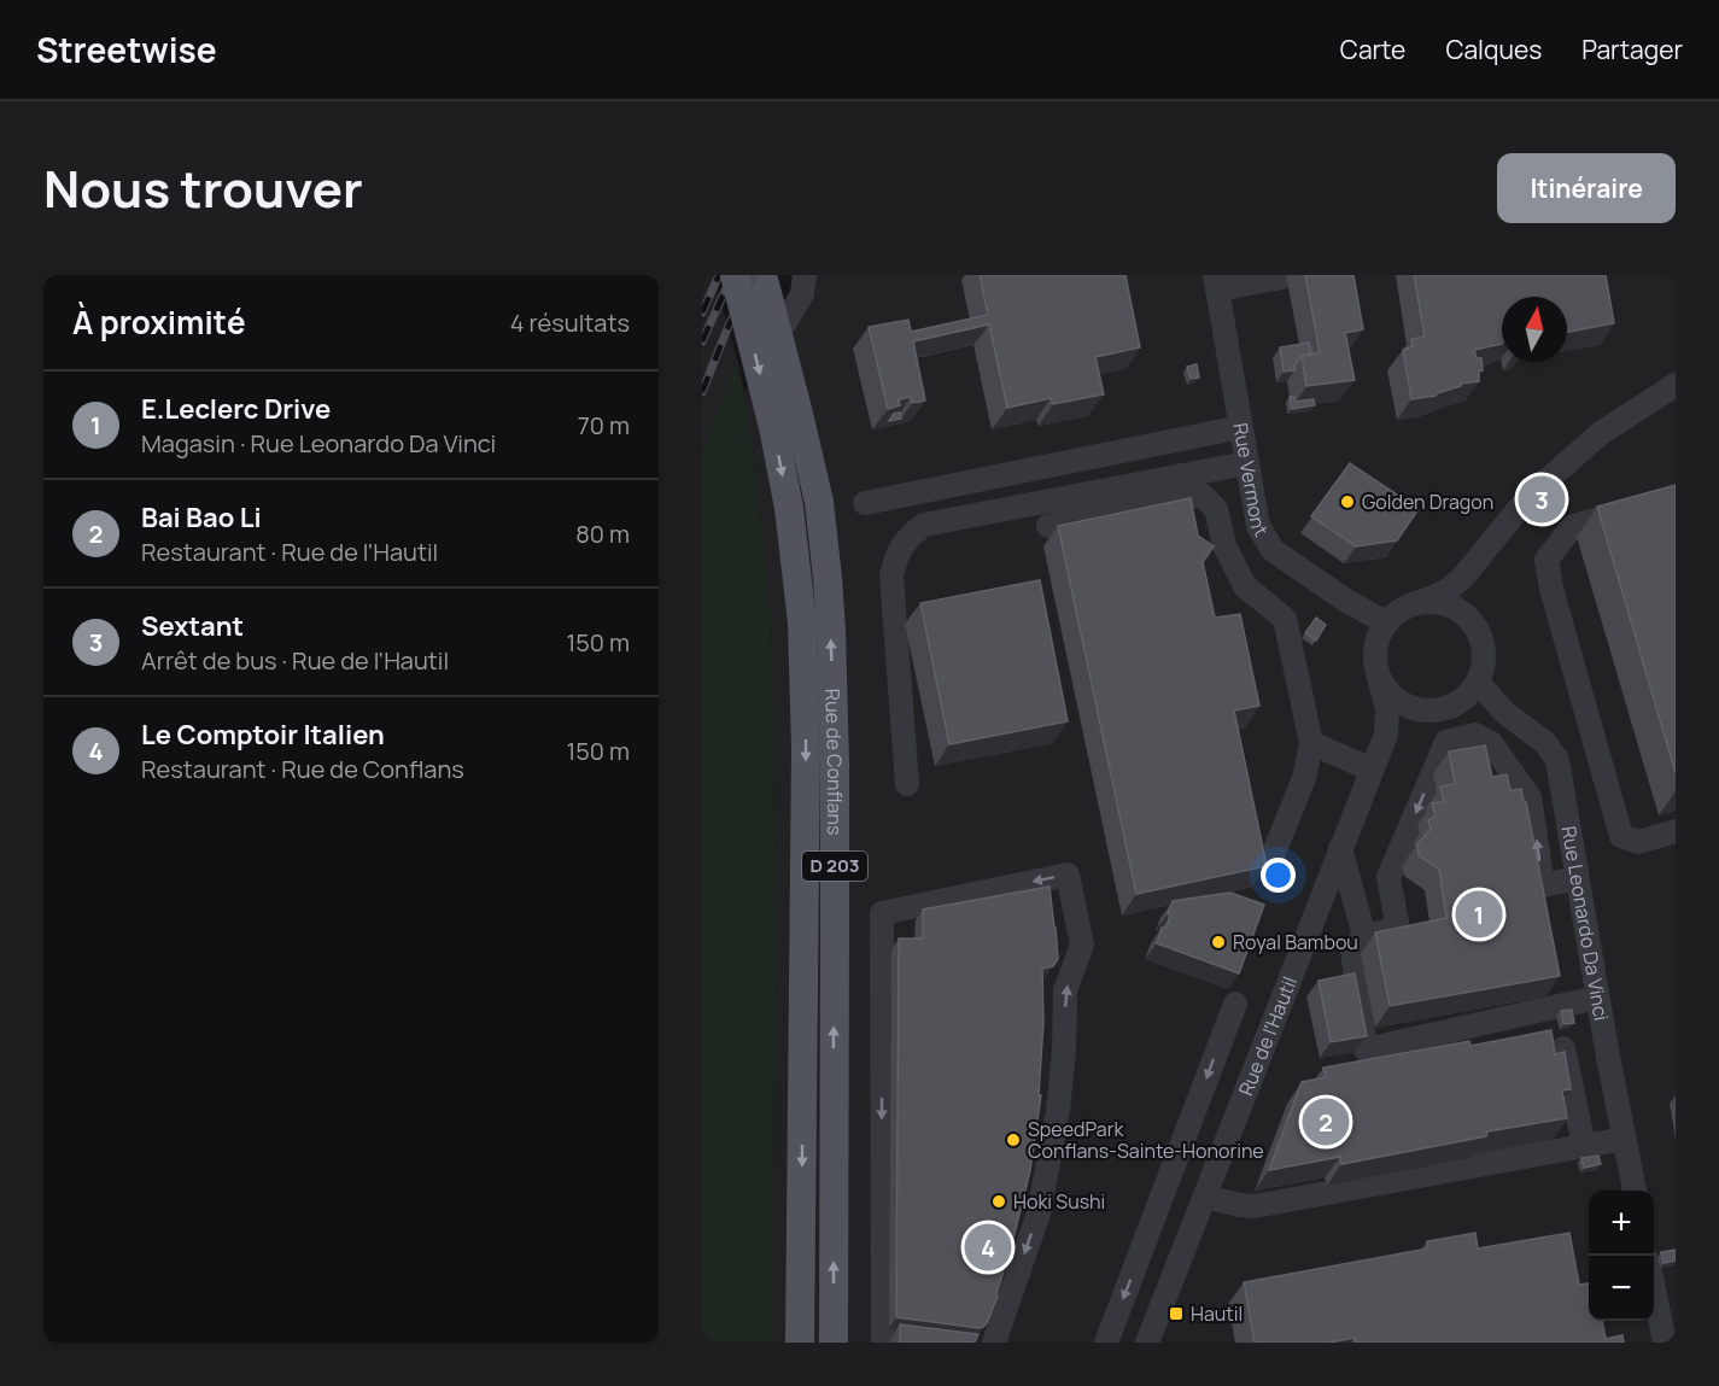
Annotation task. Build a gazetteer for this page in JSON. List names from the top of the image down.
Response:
{
  "streets": {
    "main road": ["Rue de Conflans", "D 203"],
    "street": ["Rue Vermont", "Rue Leonardo Da Vinci", "Rue de l'Hautil"]
  },
  "crossings": [
    ["Rue Vermont", "Rue Leonardo Da Vinci"],
    ["Rue Vermont", "Rue de l'Hautil"],
    ["Rue Leonardo Da Vinci", "Rue de l'Hautil"]
  ],
  "places": {
    "other": [
      "Golden Dragon",
      "Royal Bambou",
      "SpeedPark Conflans-Sainte-Honorine",
      "Hoki Sushi"
    ],
    "transit": ["Hautil"]
  },
  "north": "top",
  "page": {
    "header": "Streetwise",
    "nav": ["Carte", "Calques", "Partager"],
    "title": "Nous trouver",
    "buttons": "Itinéraire",
    "heading": ["À proximité", "4 résultats"],
    "list": [
      {
        "mark": "1",
        "name": "E.Leclerc Drive",
        "note": "Magasin · Rue Leonardo Da Vinci",
        "value": "70 m"
      },
      {
        "mark": "2",
        "name": "Bai Bao Li",
        "note": "Restaurant · Rue de l'Hautil",
        "value": "80 m"
      },
      {
        "mark": "3",
        "name": "Sextant",
        "note": "Arrêt de bus · Rue de l'Hautil",
        "value": "150 m"
      },
      {
        "mark": "4",
        "name": "Le Comptoir Italien",
        "note": "Restaurant · Rue de Conflans",
        "value": "150 m"
      }
    ],
    "pins": [
      "3",
      "1",
      "2",
      "4"
    ],
    "map_buttons": ["+", "−"]
  }
}
